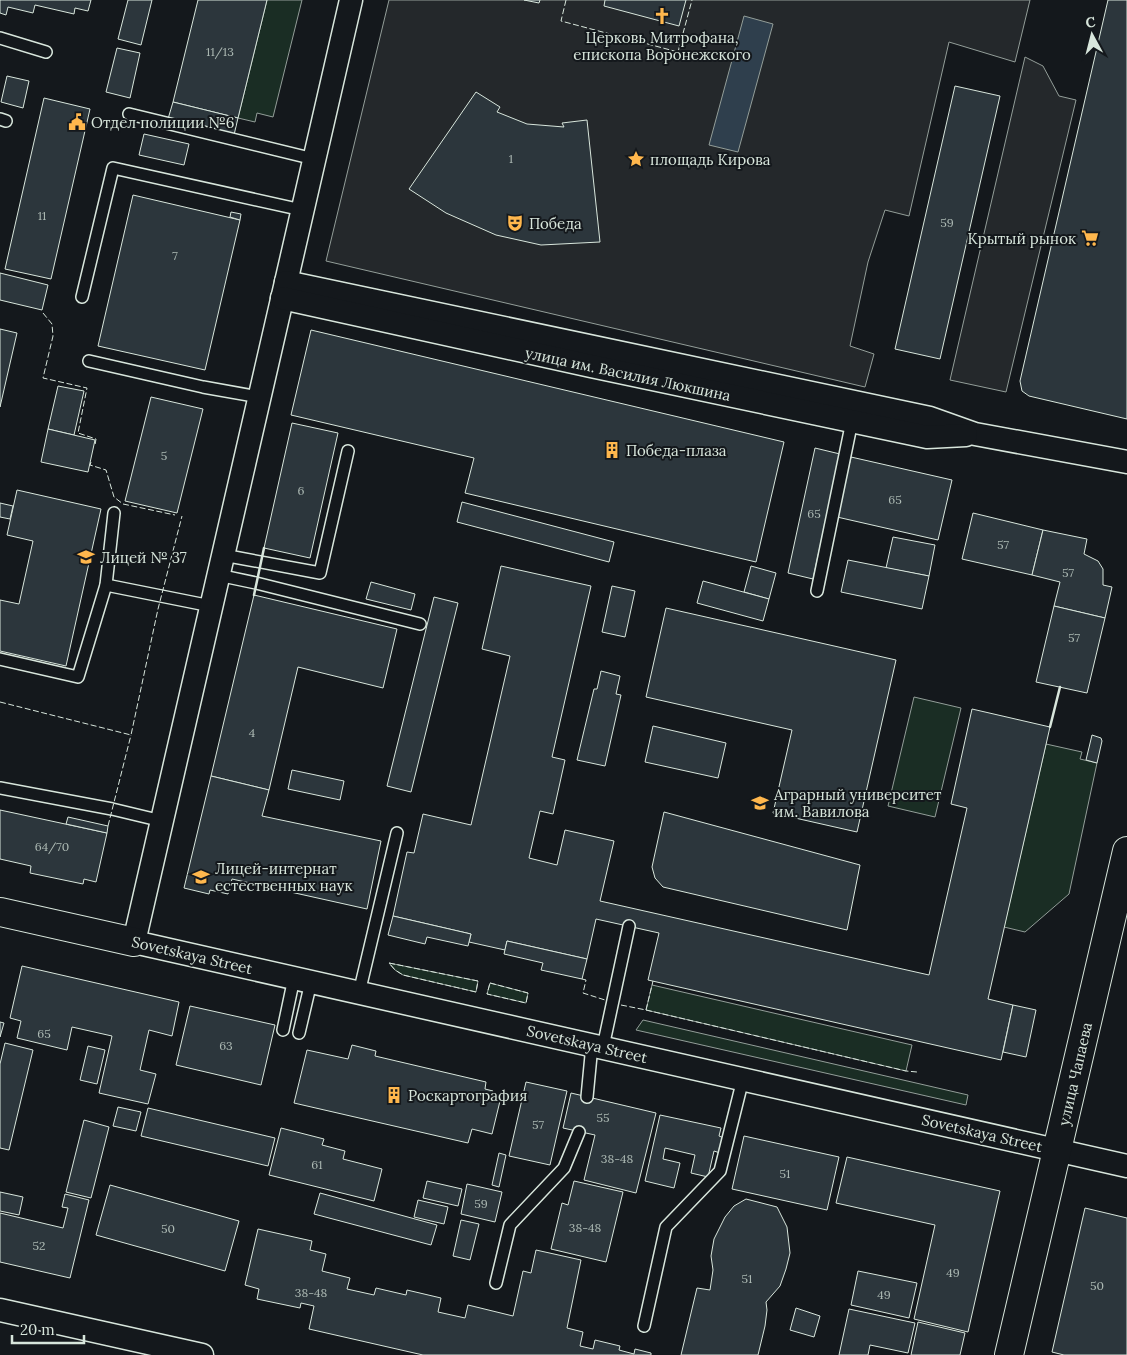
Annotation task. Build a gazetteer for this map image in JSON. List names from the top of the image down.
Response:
{
  "streets": {
    "street": ["улица им. Василия Люкшина", "Sovetskaya Street", "улица Чапаева"]
  },
  "crossings": [
    ["Sovetskaya Street", "улица Чапаева"]
  ],
  "places": {
    "church": ["Церковь Митрофана, епископа Воронежского"],
    "public building": ["Отдел полиции №6"],
    "place": ["площадь Кирова"],
    "theatre": ["Победа"],
    "supermarket": ["Крытый рынок"],
    "building": ["Победа-плаза", "Роскартография"],
    "school or university": ["Лицей № 37", "Аграрный университет им. Вавилова", "Лицей-интернат естественных наук"]
  },
  "house_numbers": [
    "11/13",
    "1",
    "11",
    "59",
    "7",
    "5",
    "6",
    "65",
    "65",
    "57",
    "57",
    "57",
    "4",
    "64/70",
    "65",
    "63",
    "55",
    "57",
    "38-48",
    "61",
    "51",
    "59",
    "38-48",
    "50",
    "52",
    "49",
    "51",
    "50",
    "38-48",
    "49"
  ],
  "scale_bar": "20 m",
  "north": "top"
}
